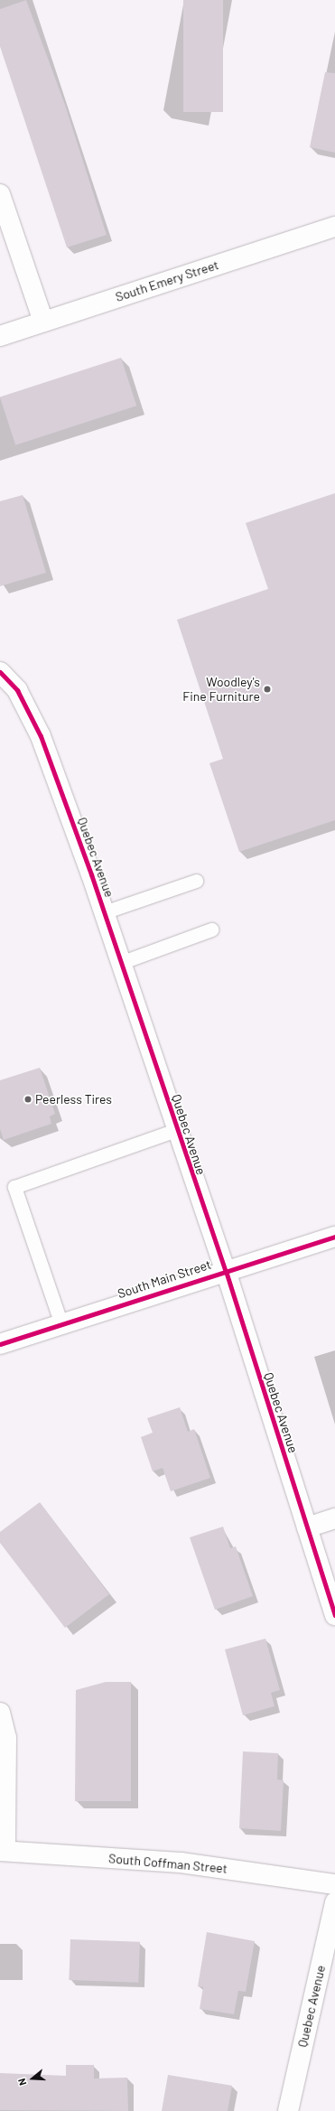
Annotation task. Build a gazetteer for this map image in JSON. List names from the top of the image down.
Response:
{
  "streets": {
    "street": [
      "South Emery Street",
      "Quebec Avenue",
      "South Main Street",
      "South Coffman Street"
    ]
  },
  "crossings": [
    ["Quebec Avenue", "South Main Street"]
  ],
  "places": ["Woodley's Fine Furniture", "Peerless Tires"],
  "north": "left"
}
